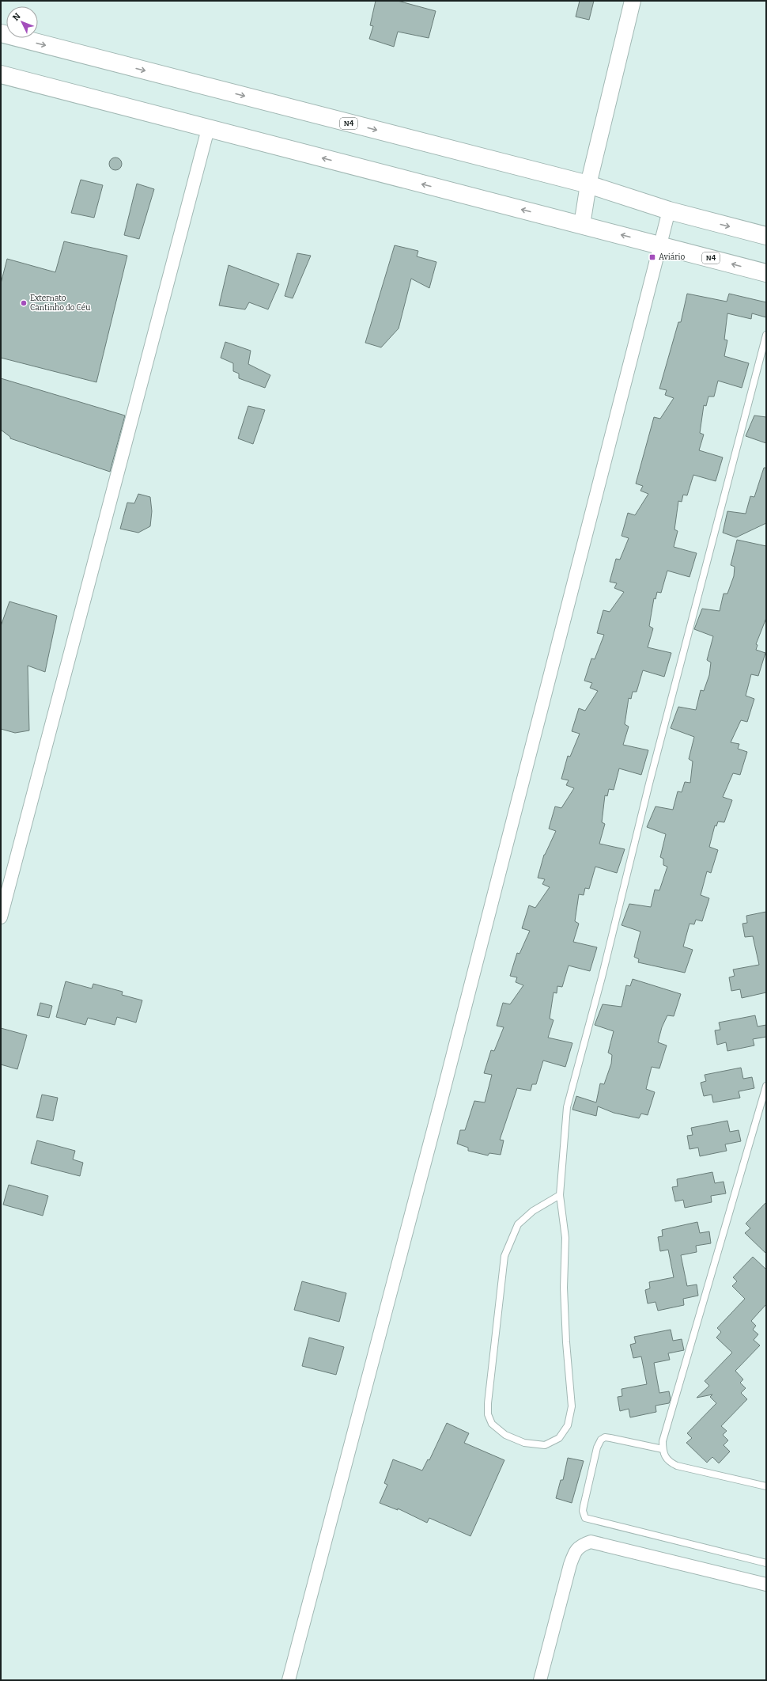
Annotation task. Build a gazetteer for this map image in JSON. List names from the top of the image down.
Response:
{
  "streets": {
    "highway": ["N4"]
  },
  "places": {
    "transit": ["Aviário"],
    "other": ["Externato Cantinho do Céu"]
  },
  "north": "top left"
}
